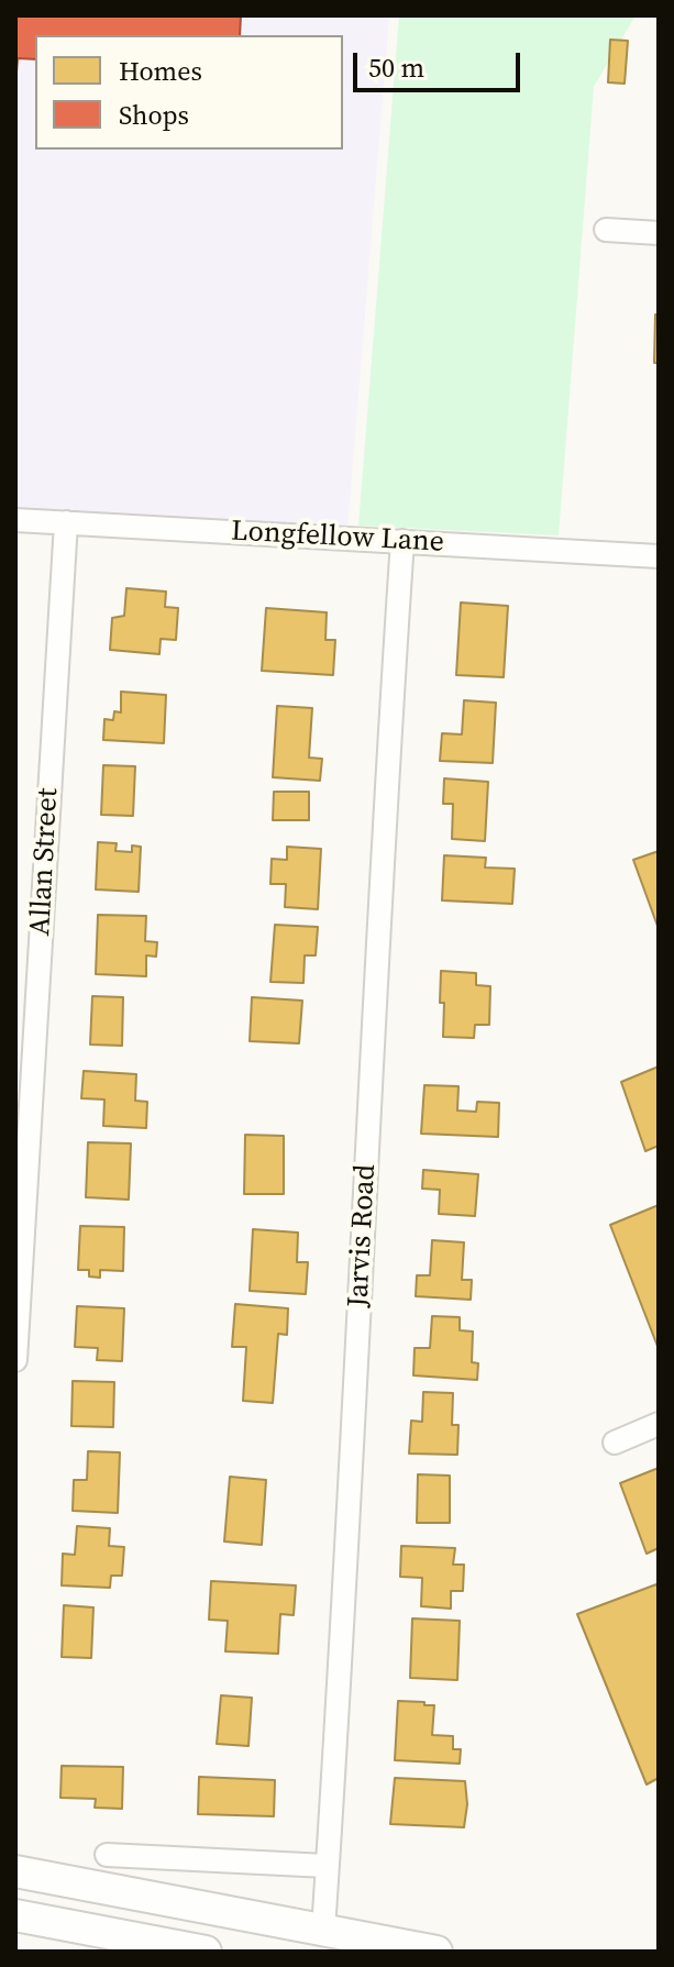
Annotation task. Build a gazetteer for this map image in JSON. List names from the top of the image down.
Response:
{
  "streets": {
    "street": ["Longfellow Lane", "Allan Street", "Jarvis Road"]
  },
  "crossings": [
    ["Longfellow Lane", "Allan Street"],
    ["Longfellow Lane", "Jarvis Road"]
  ],
  "legend": ["Homes", "Shops"],
  "scale_bar": "50 m"
}
